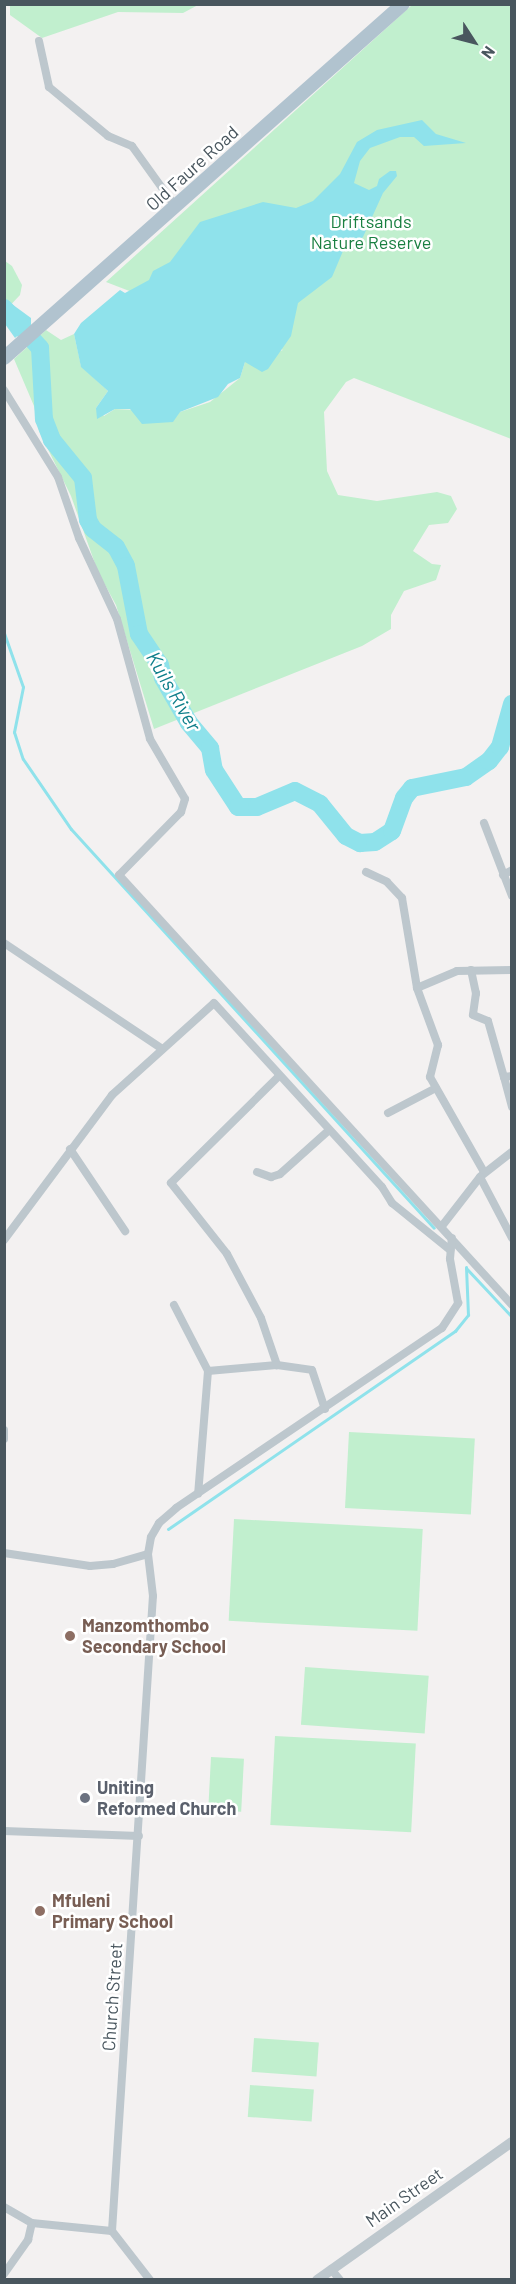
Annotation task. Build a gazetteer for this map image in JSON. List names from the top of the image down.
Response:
{
  "streets": {
    "main road": ["Old Faure Road"],
    "street": ["Church Street", "Main Street"]
  },
  "water": ["Kuils River"],
  "parks": ["Driftsands Nature Reserve"],
  "places": ["Manzomthombo Secondary School", "Uniting Reformed Church", "Mfuleni Primary School"],
  "north": "bottom right"
}
